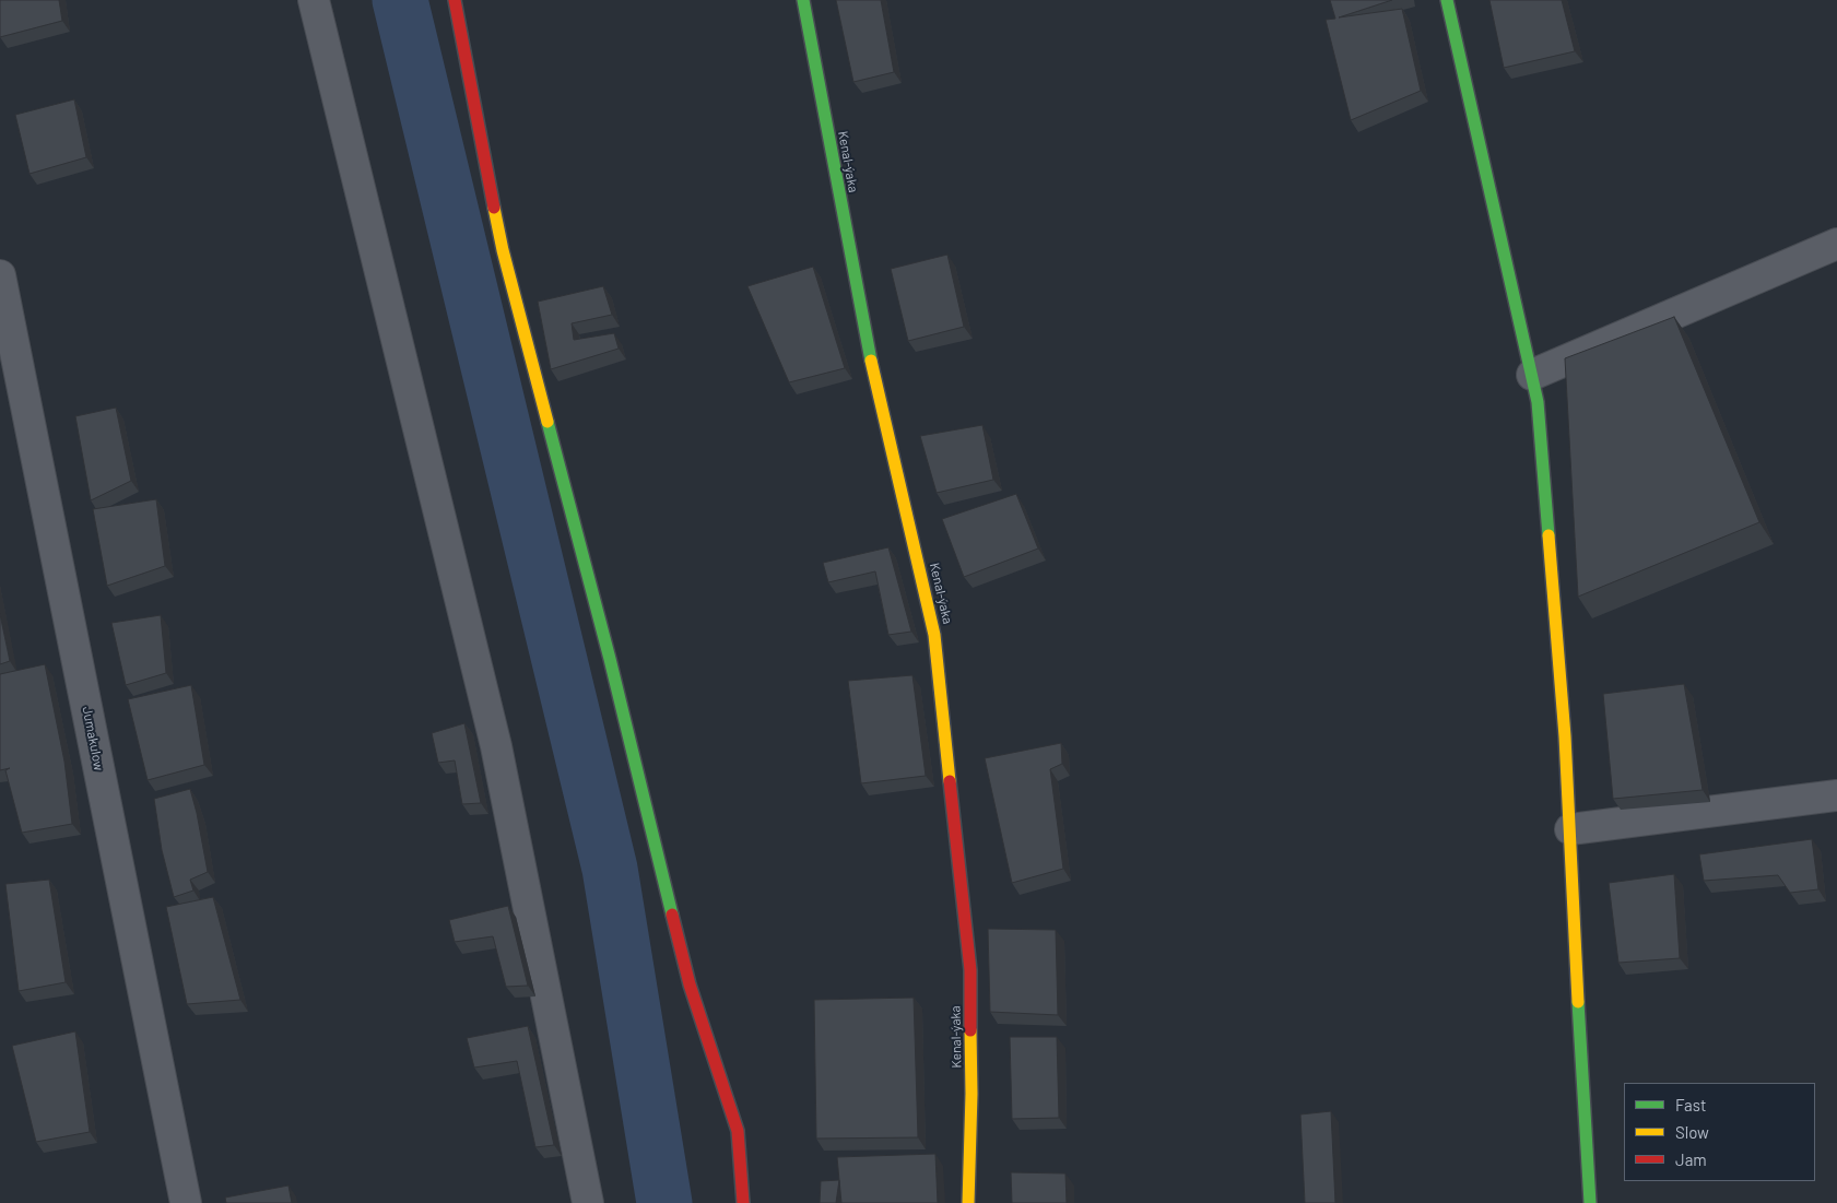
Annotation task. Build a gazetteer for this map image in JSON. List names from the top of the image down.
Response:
{
  "streets": {
    "street": ["Kenal-ýaka", "Jumakulow"]
  },
  "legend": ["Fast", "Slow", "Jam"]
}
